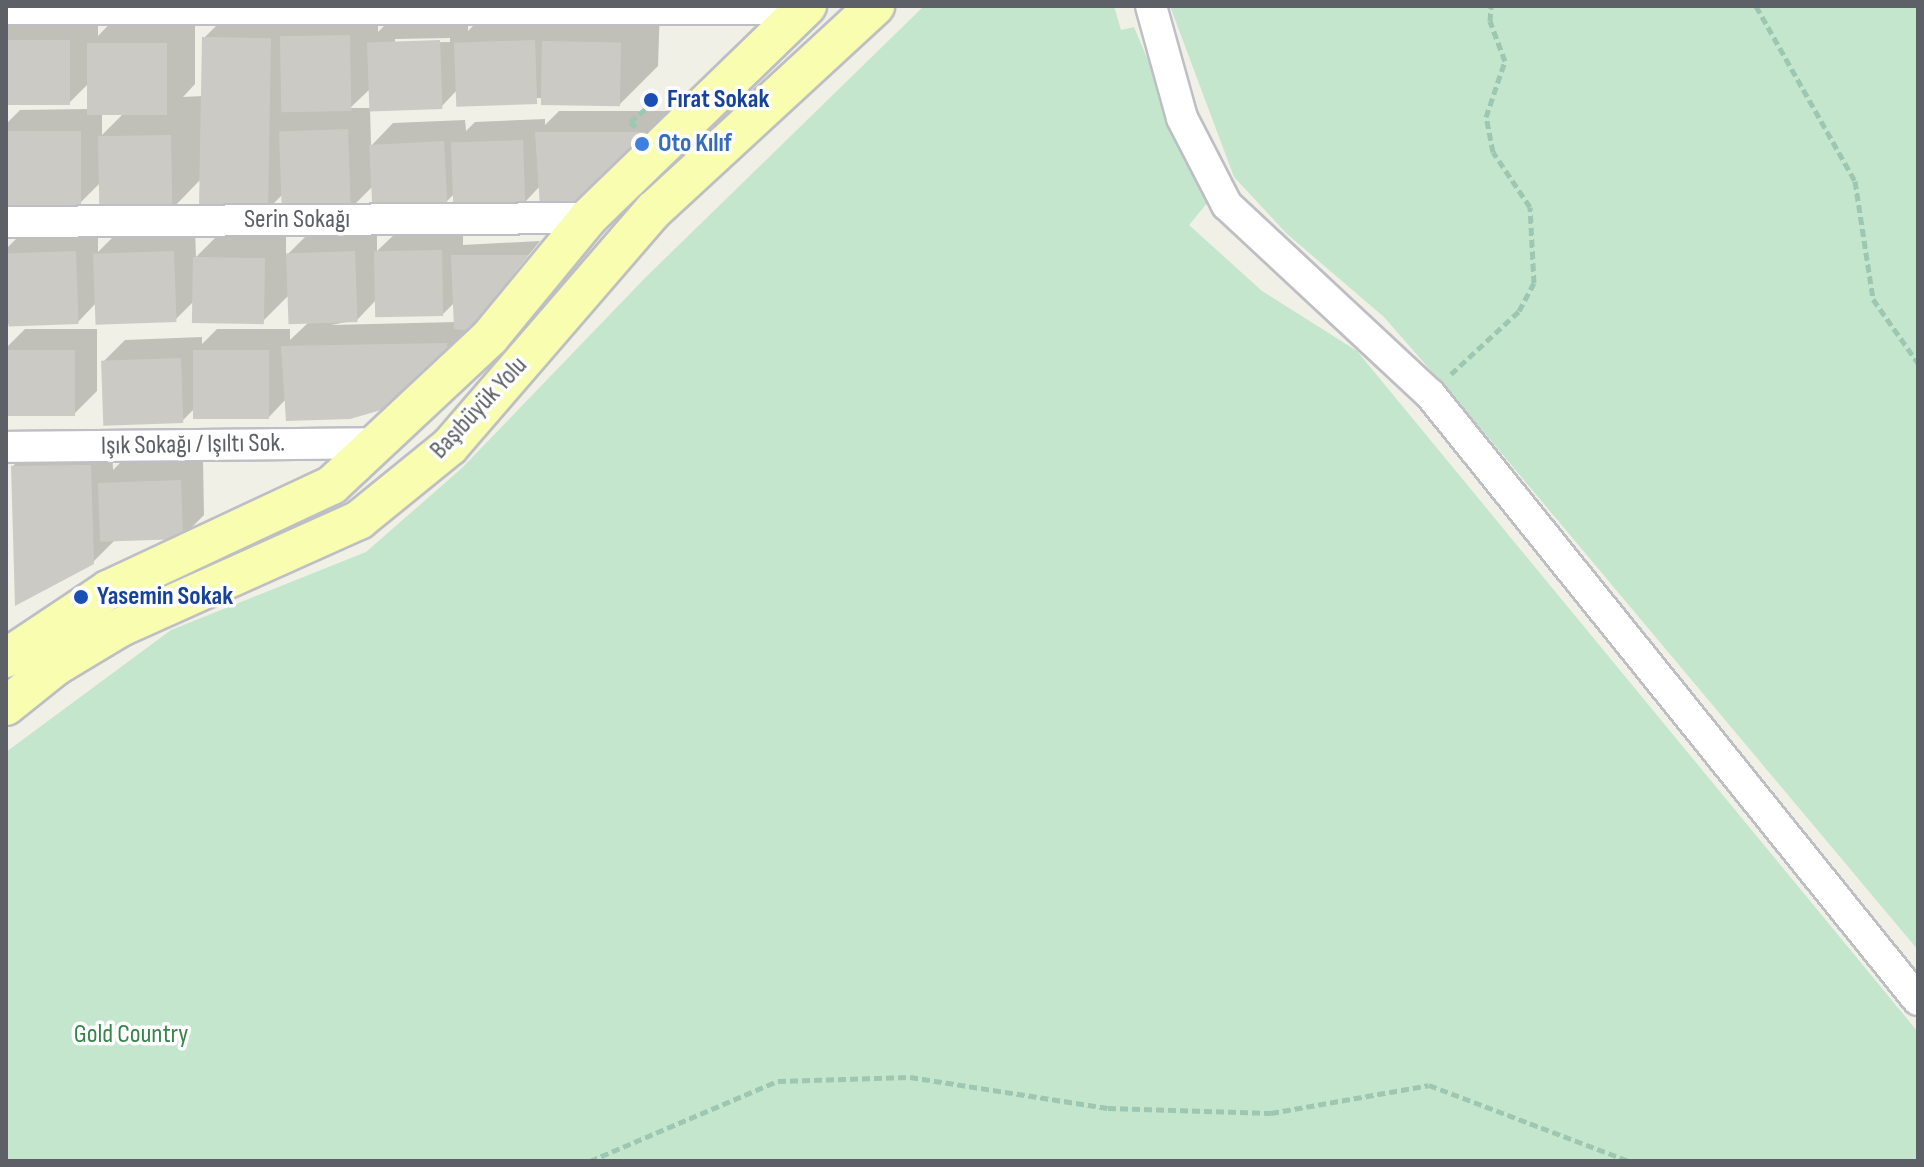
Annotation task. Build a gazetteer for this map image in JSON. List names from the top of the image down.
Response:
{
  "streets": {
    "main road": ["Başıbüyük Yolu"],
    "street": ["Serin Sokağı", "Işık Sokağı / Işıltı Sok."]
  },
  "crossings": [
    ["Serin Sokağı", "Başıbüyük Yolu"],
    ["Başıbüyük Yolu", "Işık Sokağı / Işıltı Sok."]
  ],
  "parks": ["Gold Country"],
  "places": ["Fırat Sokak", "Oto Kılıf", "Yasemin Sokak"]
}
